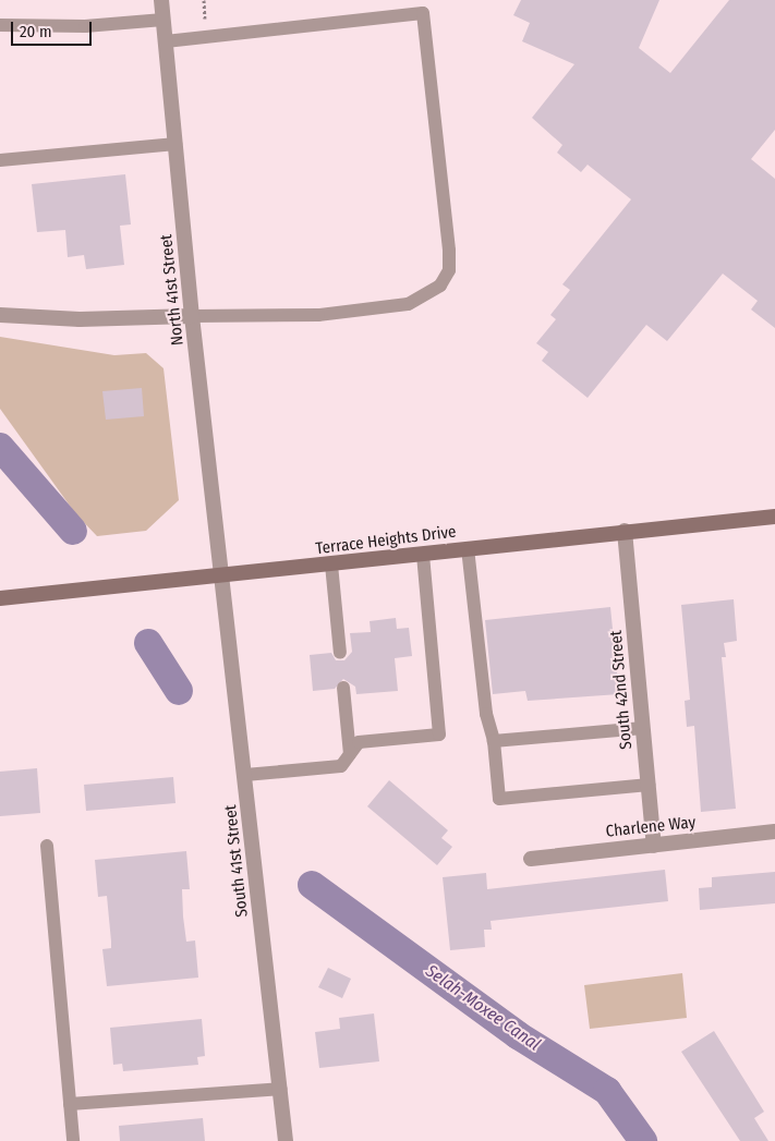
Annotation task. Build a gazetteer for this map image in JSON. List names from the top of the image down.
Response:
{
  "streets": {
    "main road": ["Terrace Heights Drive"],
    "street": [
      "North 41st Street",
      "South 42nd Street",
      "Charlene Way",
      "South 41st Street"
    ]
  },
  "crossings": [
    ["North 41st Street", "Terrace Heights Drive"],
    ["North 41st Street", "South 41st Street"],
    ["Terrace Heights Drive", "South 42nd Street"],
    ["Terrace Heights Drive", "South 41st Street"],
    ["South 42nd Street", "Charlene Way"]
  ],
  "water": ["Selah-Moxee Canal"],
  "scale_bar": "20 m"
}
